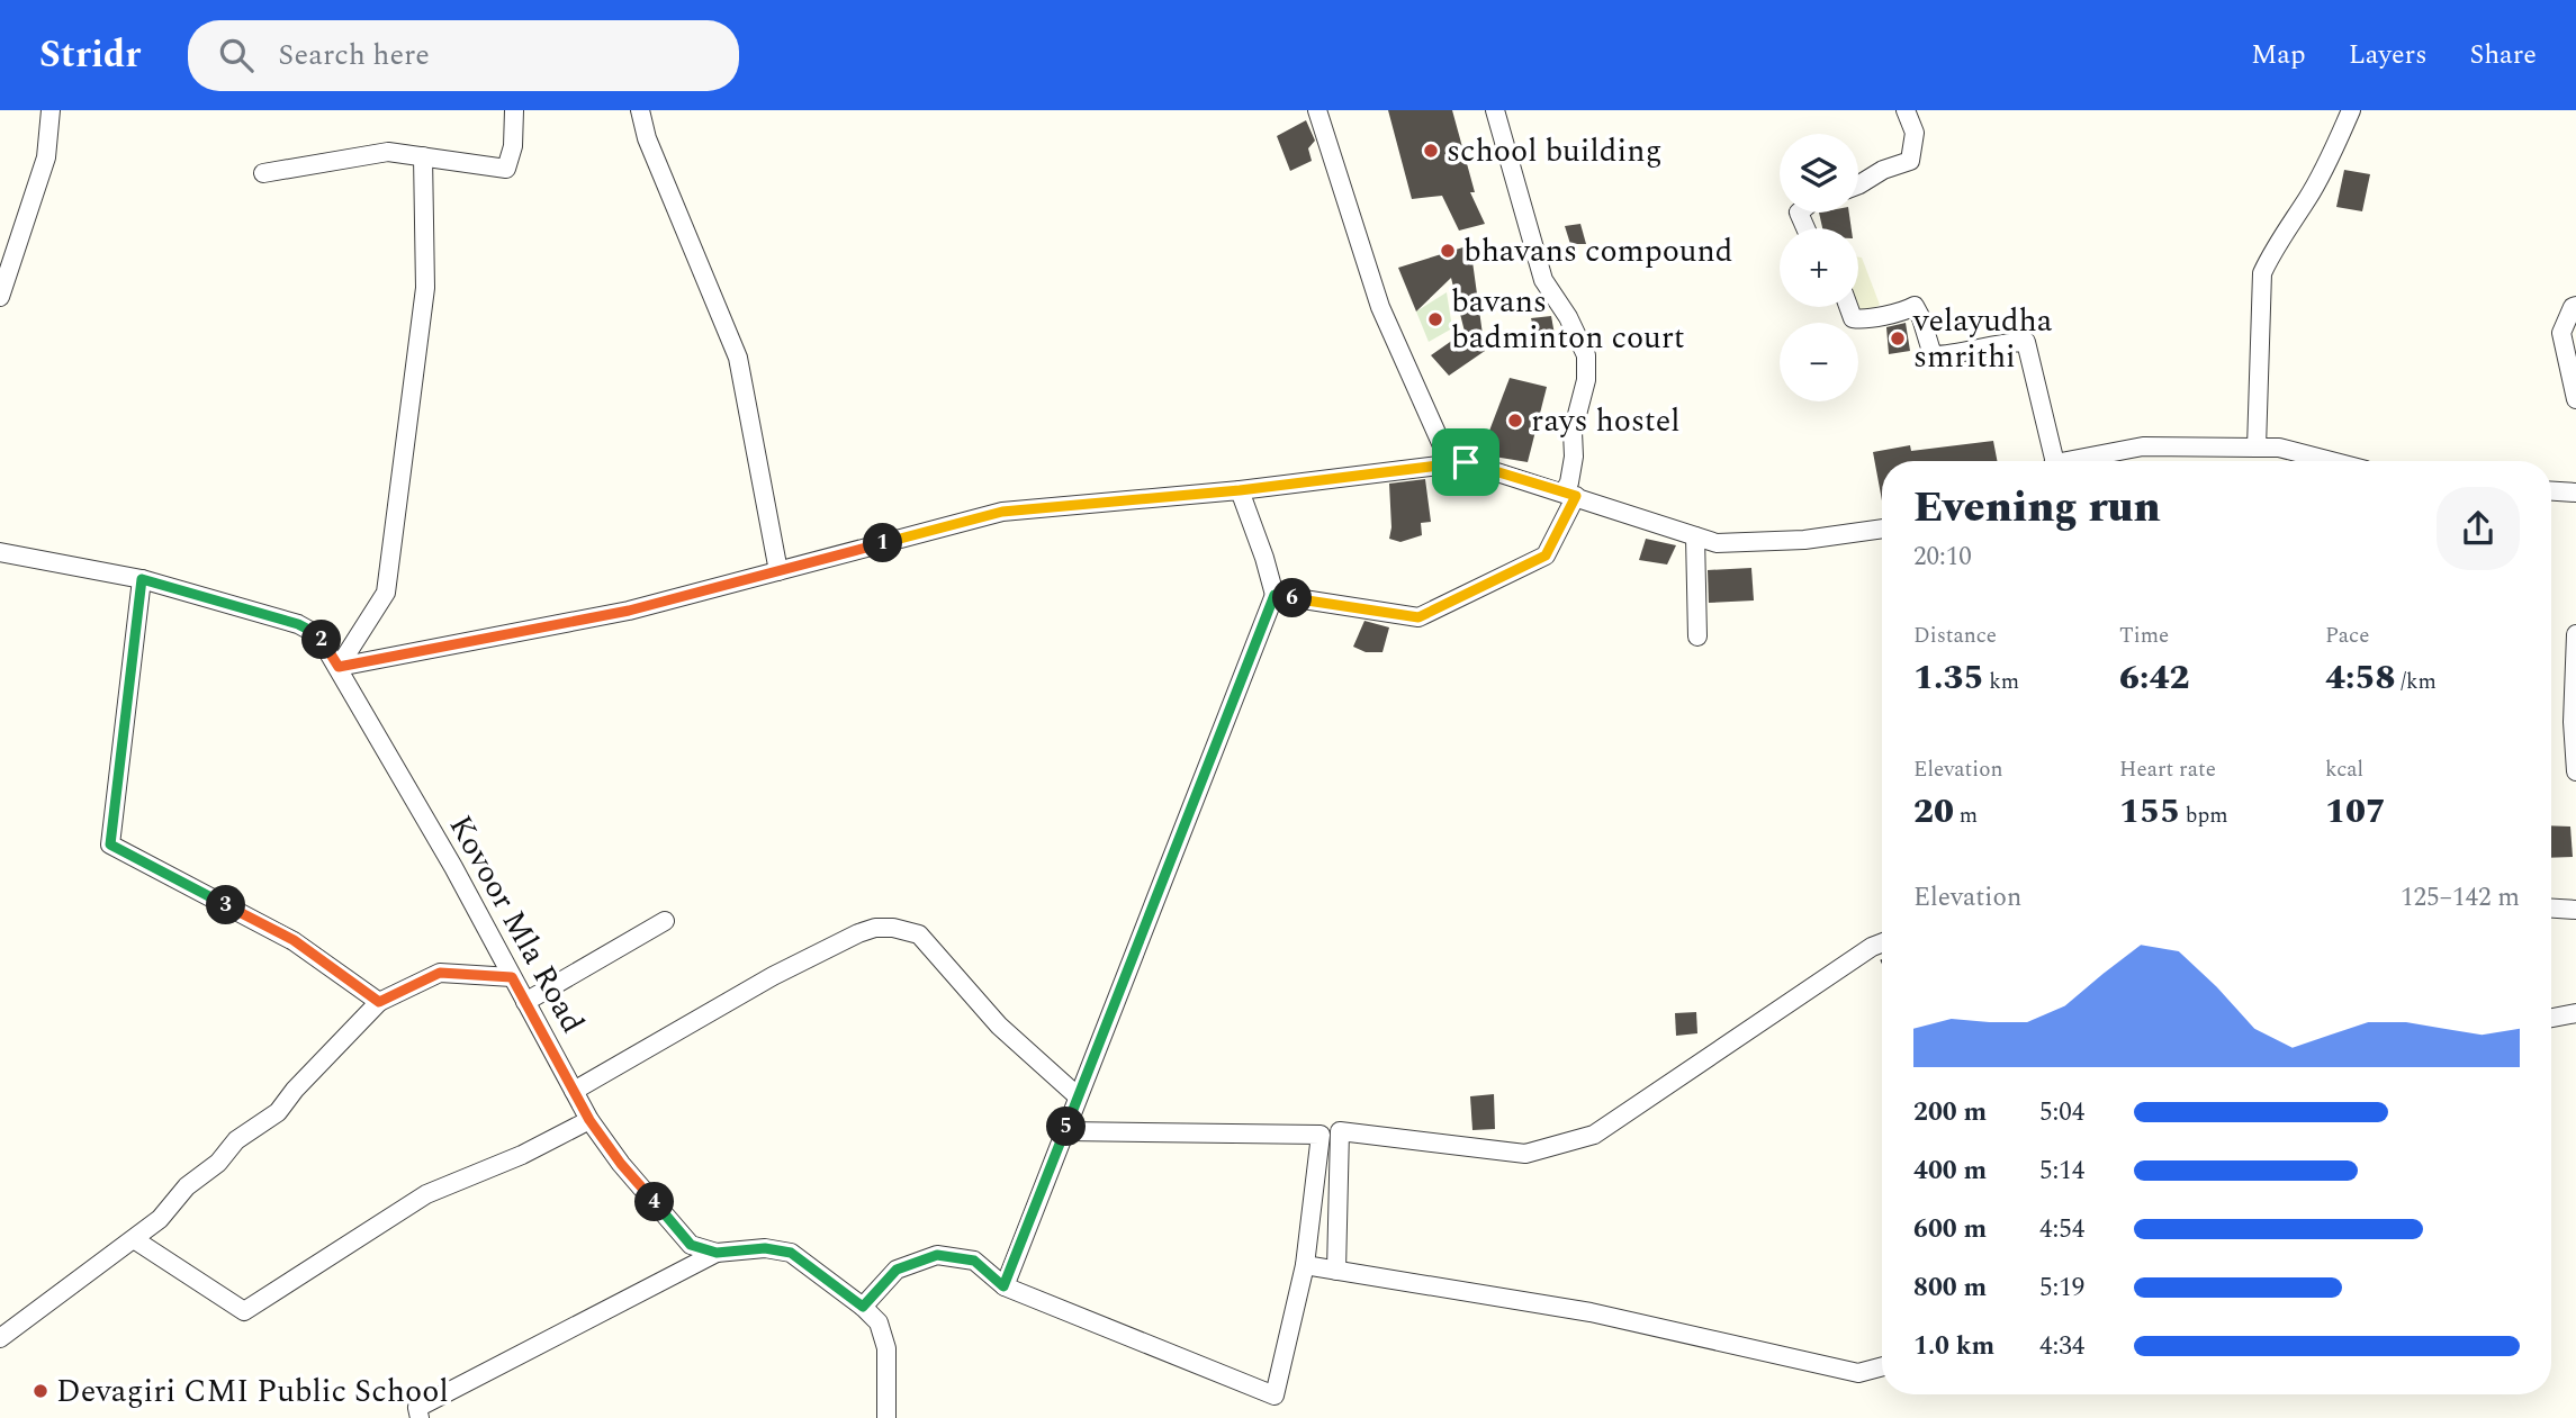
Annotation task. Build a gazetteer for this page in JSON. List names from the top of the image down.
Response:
{
  "streets": {
    "street": ["Kovoor Mla Road"]
  },
  "places": [
    "school building",
    "bhavans compound",
    "bavans badminton court",
    "velayudha smrithi",
    "rays hostel",
    "Devagiri CMI Public School"
  ],
  "page": {
    "header": "Stridr",
    "search": "Search here",
    "nav": ["Map", "Layers", "Share"],
    "map_buttons": ["+", "−"],
    "heading": ["Evening run", "20:10"],
    "pins": [
      "1",
      "6",
      "2",
      "3",
      "5",
      "4"
    ],
    "stats": [
      ["Distance", "1.35 km"],
      ["Time", "6:42"],
      ["Pace", "4:58 /km"],
      ["Elevation", "20 m"],
      ["Heart rate", "155 bpm"],
      ["kcal", "107"]
    ],
    "chart": ["Elevation", "125–142 m"],
    "list": [
      {
        "name": "200 m",
        "note": "5:04"
      },
      {
        "name": "400 m",
        "note": "5:14"
      },
      {
        "name": "600 m",
        "note": "4:54"
      },
      {
        "name": "800 m",
        "note": "5:19"
      },
      {
        "name": "1.0 km",
        "note": "4:34"
      }
    ]
  }
}
